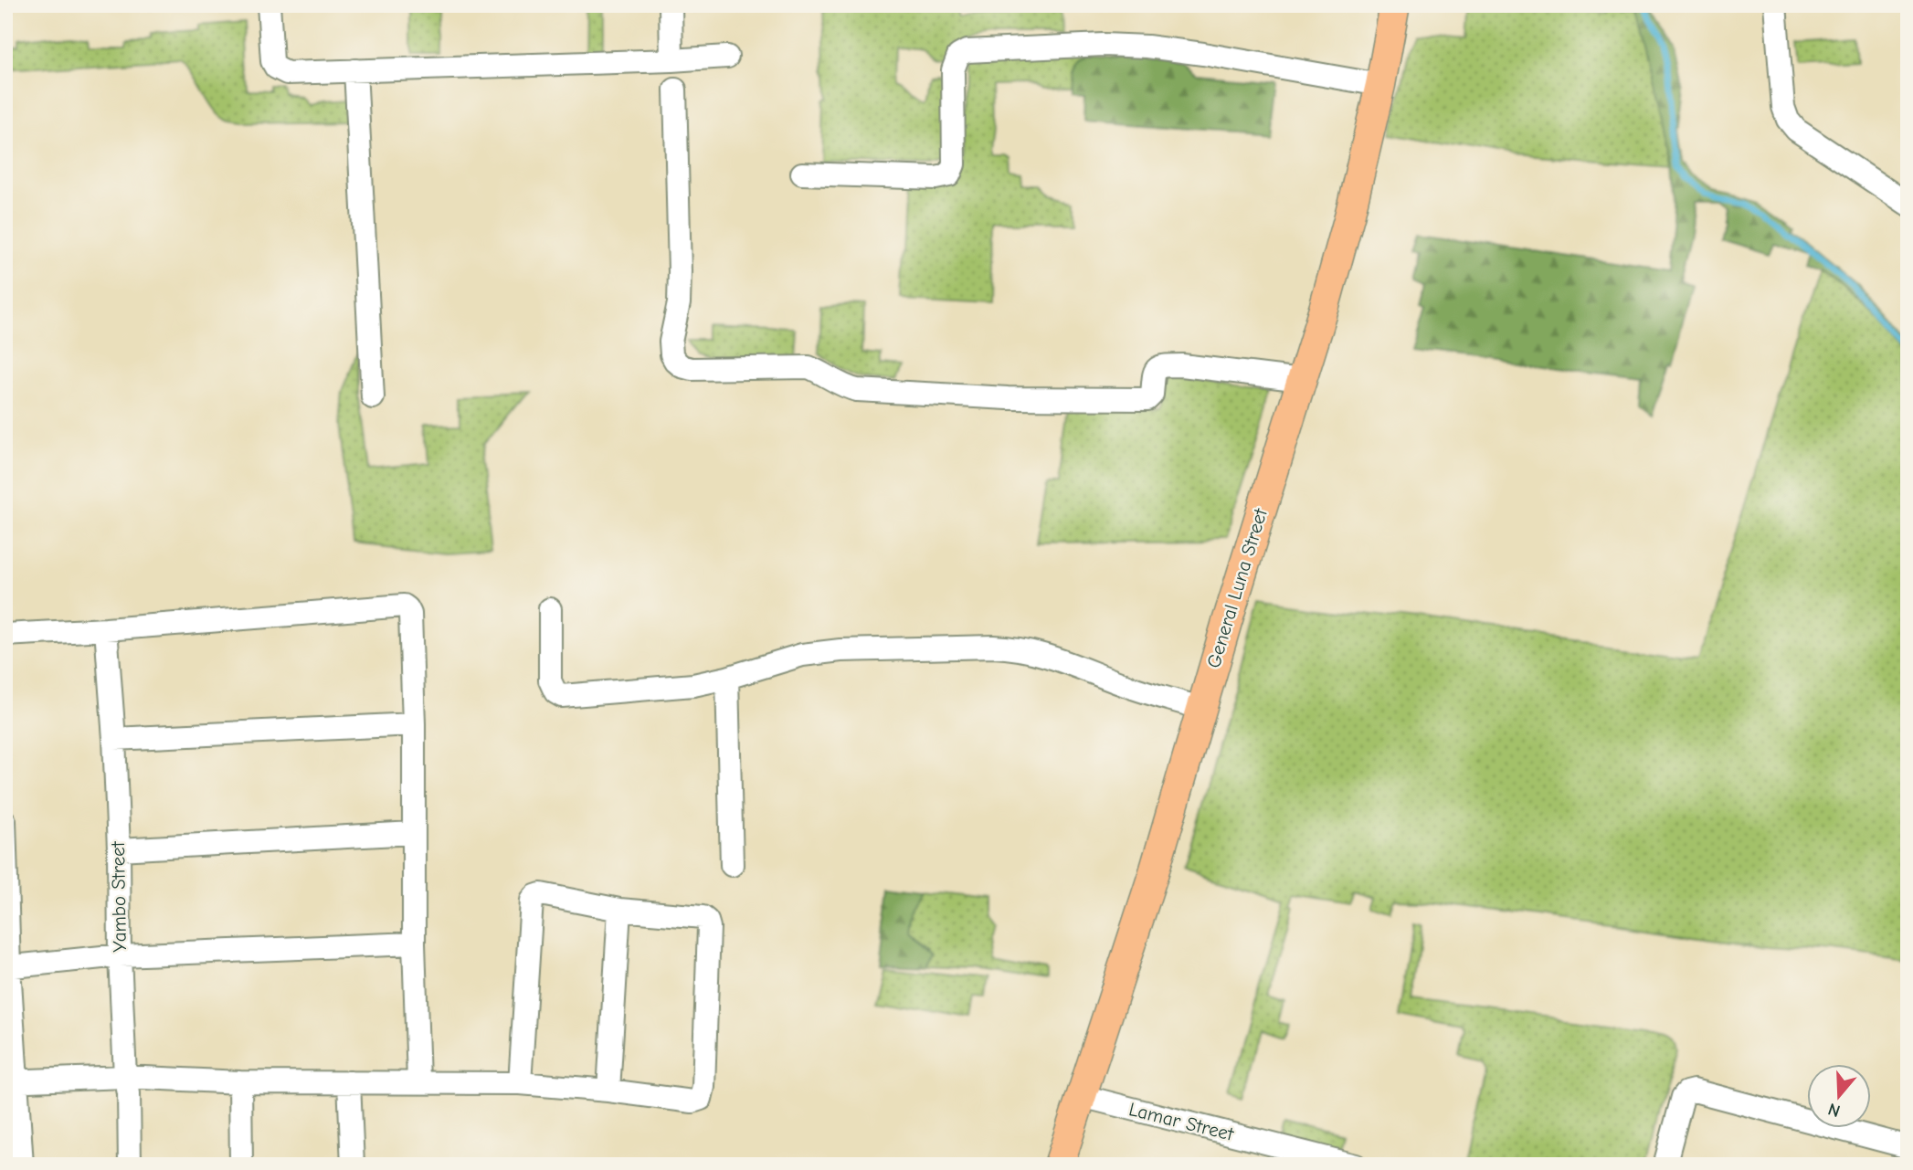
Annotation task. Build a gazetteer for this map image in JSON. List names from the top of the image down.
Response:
{
  "streets": {
    "main road": ["General Luna Street"],
    "street": ["Yambo Street", "Lamar Street"]
  },
  "crossings": [
    ["General Luna Street", "Lamar Street"]
  ],
  "north": "bottom"
}
